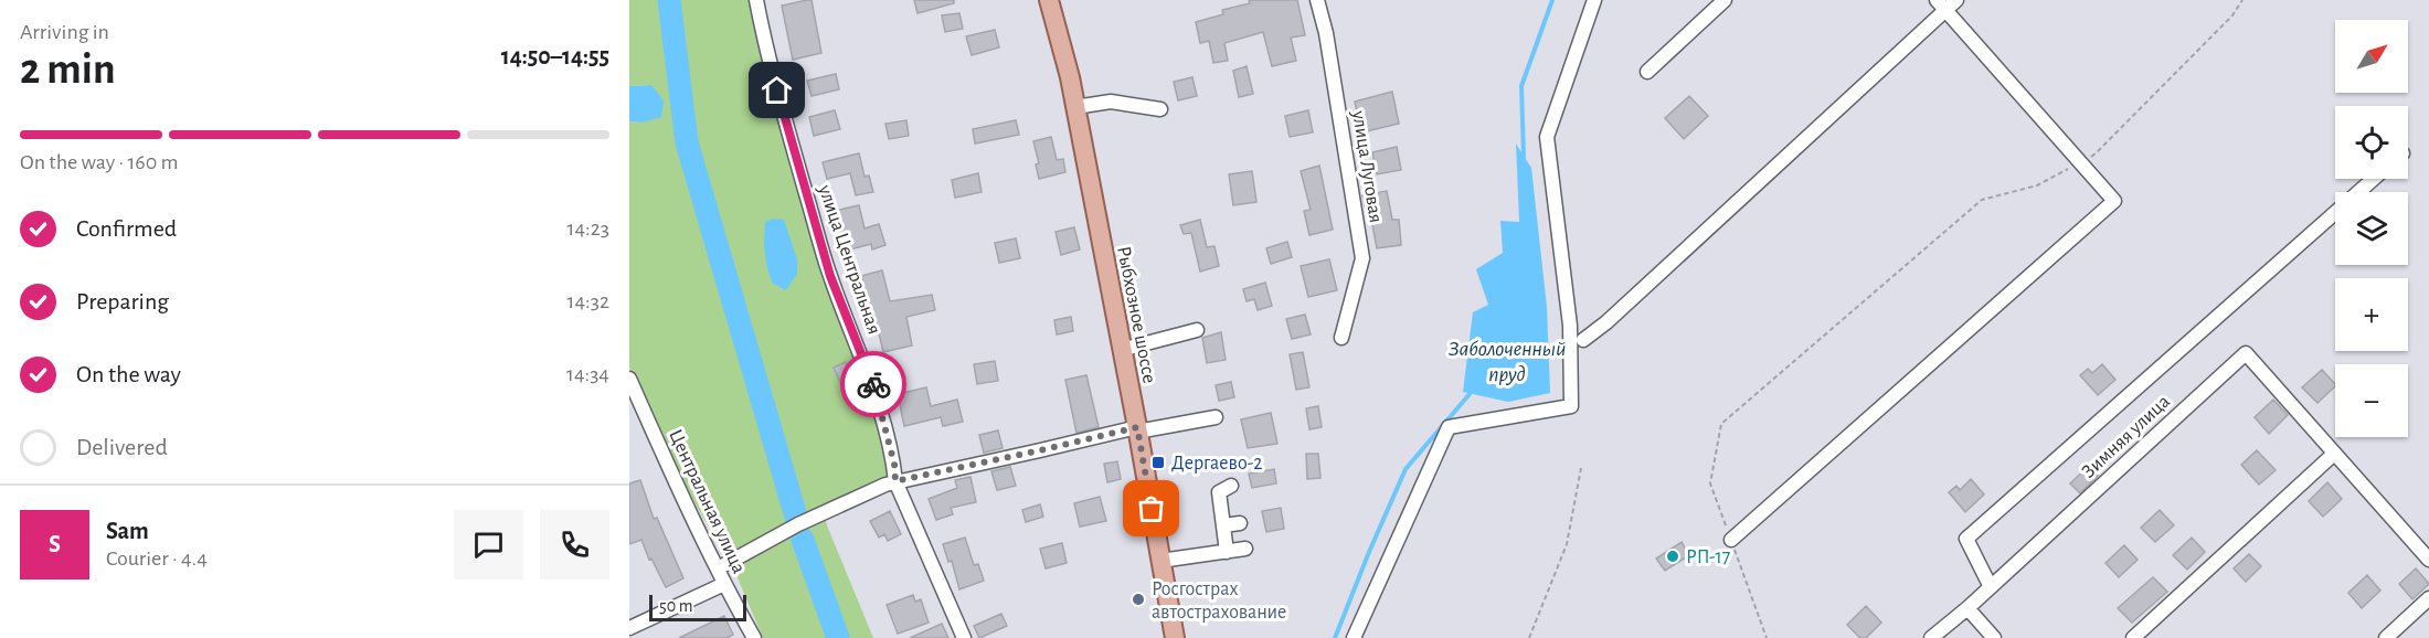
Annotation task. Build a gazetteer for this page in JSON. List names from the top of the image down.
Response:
{
  "streets": {
    "main road": ["Рыбхозное шоссе"],
    "street": [
      "улица Луговая",
      "улица Центральная",
      "Зимняя улица",
      "Центральная улица"
    ]
  },
  "water": ["Заболоченный пруд"],
  "places": {
    "transit": ["Дергаево-2"],
    "other": ["РП-17", "Росгострах автострахование"]
  },
  "scale_bar": "50 m",
  "north": "top right",
  "page": {
    "heading": ["2 min", "Arriving in", "14:50–14:55"],
    "panel": ["Sam", "Courier · 4.4"],
    "map_buttons": ["+", "−"],
    "bar": "On the way · 160 m",
    "list": [
      ["Confirmed", "14:23"],
      ["Preparing", "14:32"],
      ["On the way", "14:34"],
      "Delivered"
    ],
    "round": "S",
    "scale": "50 m"
  }
}
